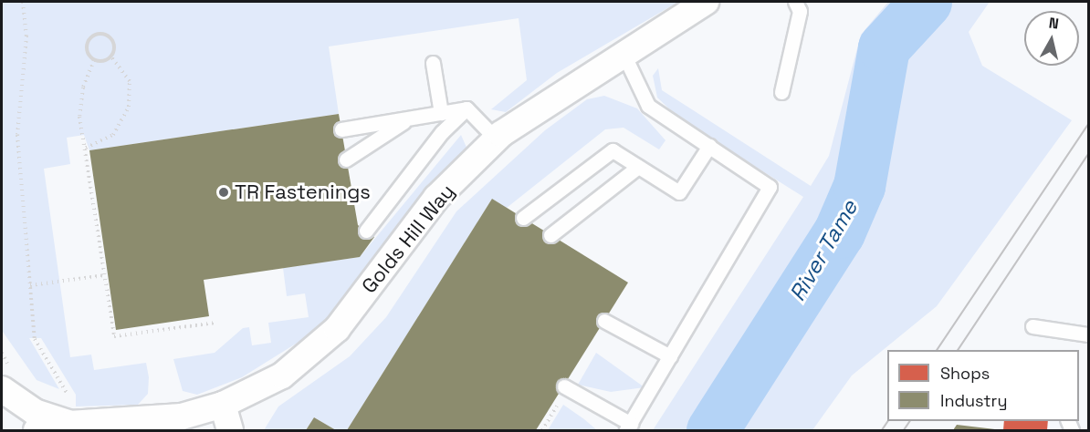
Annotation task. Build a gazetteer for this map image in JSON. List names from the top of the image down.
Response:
{
  "streets": {
    "street": ["Golds Hill Way"]
  },
  "water": ["River Tame"],
  "places": ["TR Fastenings"],
  "legend": ["Shops", "Industry"],
  "north": "top"
}
